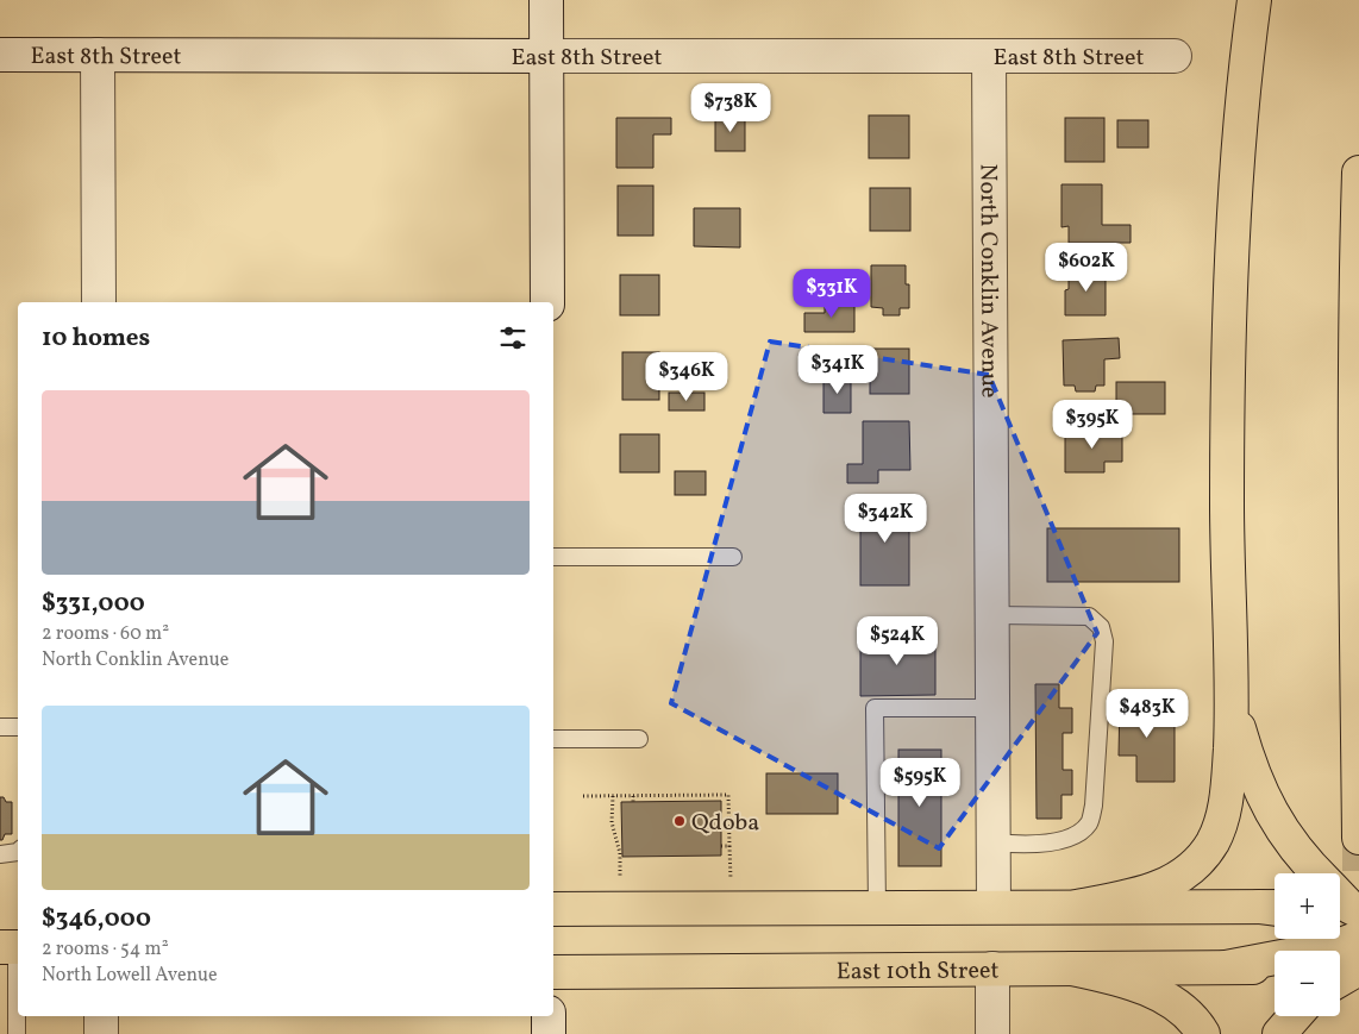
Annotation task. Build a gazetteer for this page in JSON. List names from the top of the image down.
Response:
{
  "streets": {
    "main road": ["East 10th Street"],
    "street": ["East 8th Street", "North Conklin Avenue"]
  },
  "crossings": [
    ["East 8th Street", "North Conklin Avenue"]
  ],
  "places": ["Qdoba"],
  "page": {
    "price": [
      "$738K",
      "$602K",
      "$331K",
      "$341K",
      "$346K",
      "$395K",
      "$342K",
      "$524K",
      "$483K",
      "$595K"
    ],
    "heading": "10 homes",
    "list": [
      {
        "name": "$331,000",
        "note": "2 rooms · 60 m² · North Conklin Avenue"
      },
      {
        "name": "$346,000",
        "note": "2 rooms · 54 m² · North Lowell Avenue"
      }
    ],
    "map_buttons": ["+", "−"]
  }
}
